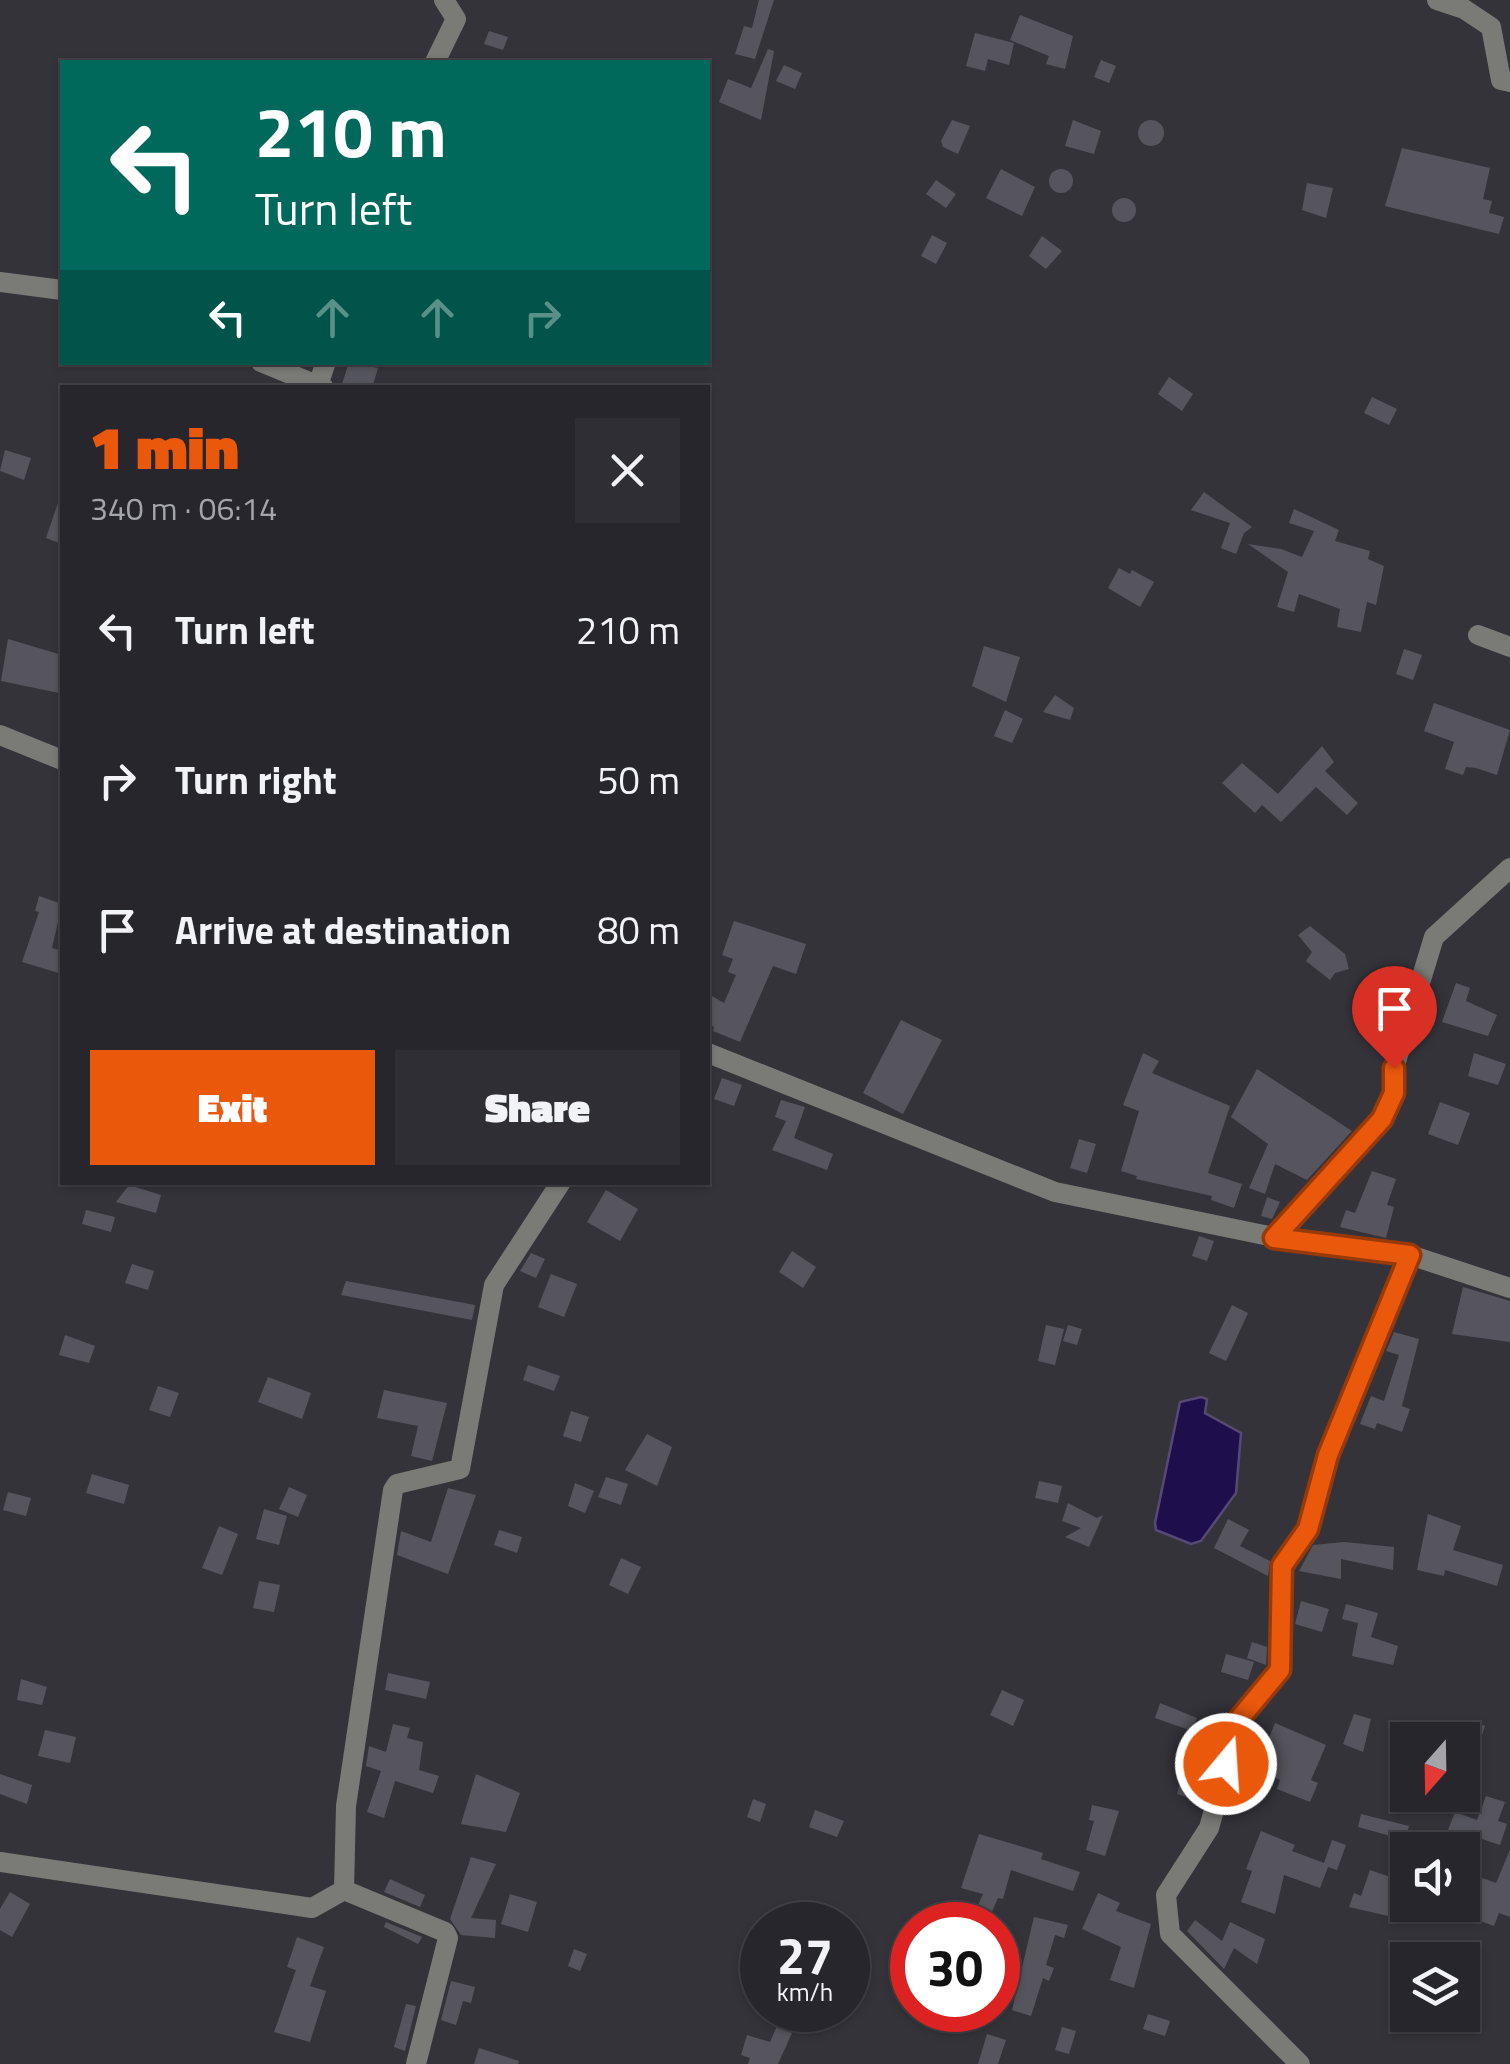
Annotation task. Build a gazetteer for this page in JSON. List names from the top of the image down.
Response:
{
  "north": "bottom",
  "page": {
    "turn": ["210 m", "Turn left"],
    "heading": ["1 min", "340 m · 06:14"],
    "list": [
      {
        "name": "Turn left",
        "value": "210 m"
      },
      {
        "name": "Turn right",
        "value": "50 m"
      },
      {
        "name": "Arrive at destination",
        "value": "80 m"
      }
    ],
    "buttons": ["Exit", "Share"],
    "speed": "27 km/h",
    "limit": "30"
  }
}
